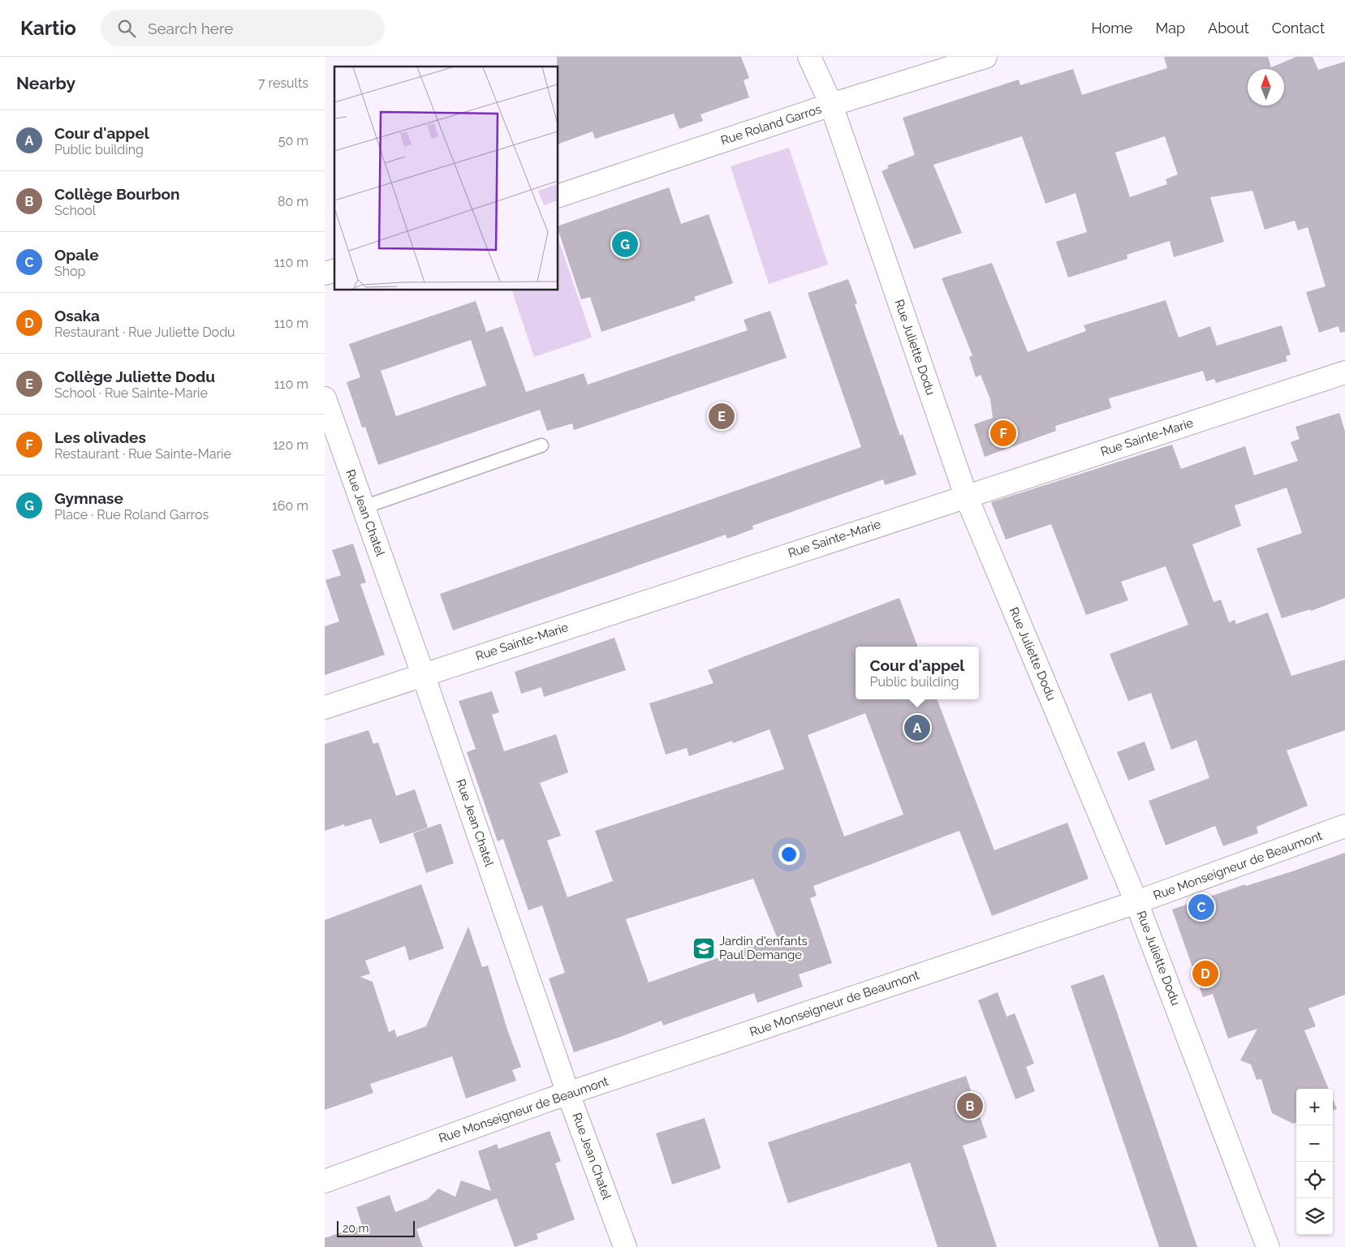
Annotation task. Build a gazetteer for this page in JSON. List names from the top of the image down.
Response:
{
  "streets": {
    "street": [
      "Rue Roland Garros",
      "Rue Juliette Dodu",
      "Rue Sainte-Marie",
      "Rue Jean Chatel",
      "Rue Monseigneur de Beaumont"
    ]
  },
  "crossings": [
    ["Rue Roland Garros", "Rue Juliette Dodu"],
    ["Rue Juliette Dodu", "Rue Sainte-Marie"],
    ["Rue Juliette Dodu", "Rue Monseigneur de Beaumont"],
    ["Rue Sainte-Marie", "Rue Jean Chatel"],
    ["Rue Jean Chatel", "Rue Monseigneur de Beaumont"]
  ],
  "places": {
    "school or university": ["Jardin d'enfants Paul Demange"]
  },
  "scale_bar": "20 m",
  "north": "top",
  "page": {
    "header": "Kartio",
    "search": "Search here",
    "nav": [
      "Home",
      "Map",
      "About",
      "Contact"
    ],
    "heading": ["Nearby", "7 results"],
    "list": [
      {
        "mark": "A",
        "name": "Cour d'appel",
        "note": "Public building",
        "value": "50 m"
      },
      {
        "mark": "B",
        "name": "Collège Bourbon",
        "note": "School",
        "value": "80 m"
      },
      {
        "mark": "C",
        "name": "Opale",
        "note": "Shop",
        "value": "110 m"
      },
      {
        "mark": "D",
        "name": "Osaka",
        "note": "Restaurant · Rue Juliette Dodu",
        "value": "110 m"
      },
      {
        "mark": "E",
        "name": "Collège Juliette Dodu",
        "note": "School · Rue Sainte-Marie",
        "value": "110 m"
      },
      {
        "mark": "F",
        "name": "Les olivades",
        "note": "Restaurant · Rue Sainte-Marie",
        "value": "120 m"
      },
      {
        "mark": "G",
        "name": "Gymnase",
        "note": "Place · Rue Roland Garros",
        "value": "160 m"
      }
    ],
    "pins": [
      "G",
      "E",
      "F",
      "A",
      "C",
      "D",
      "B"
    ],
    "popup": ["Cour d'appel", "Public building"],
    "map_buttons": ["+", "−"],
    "scale": "20 m"
  }
}
